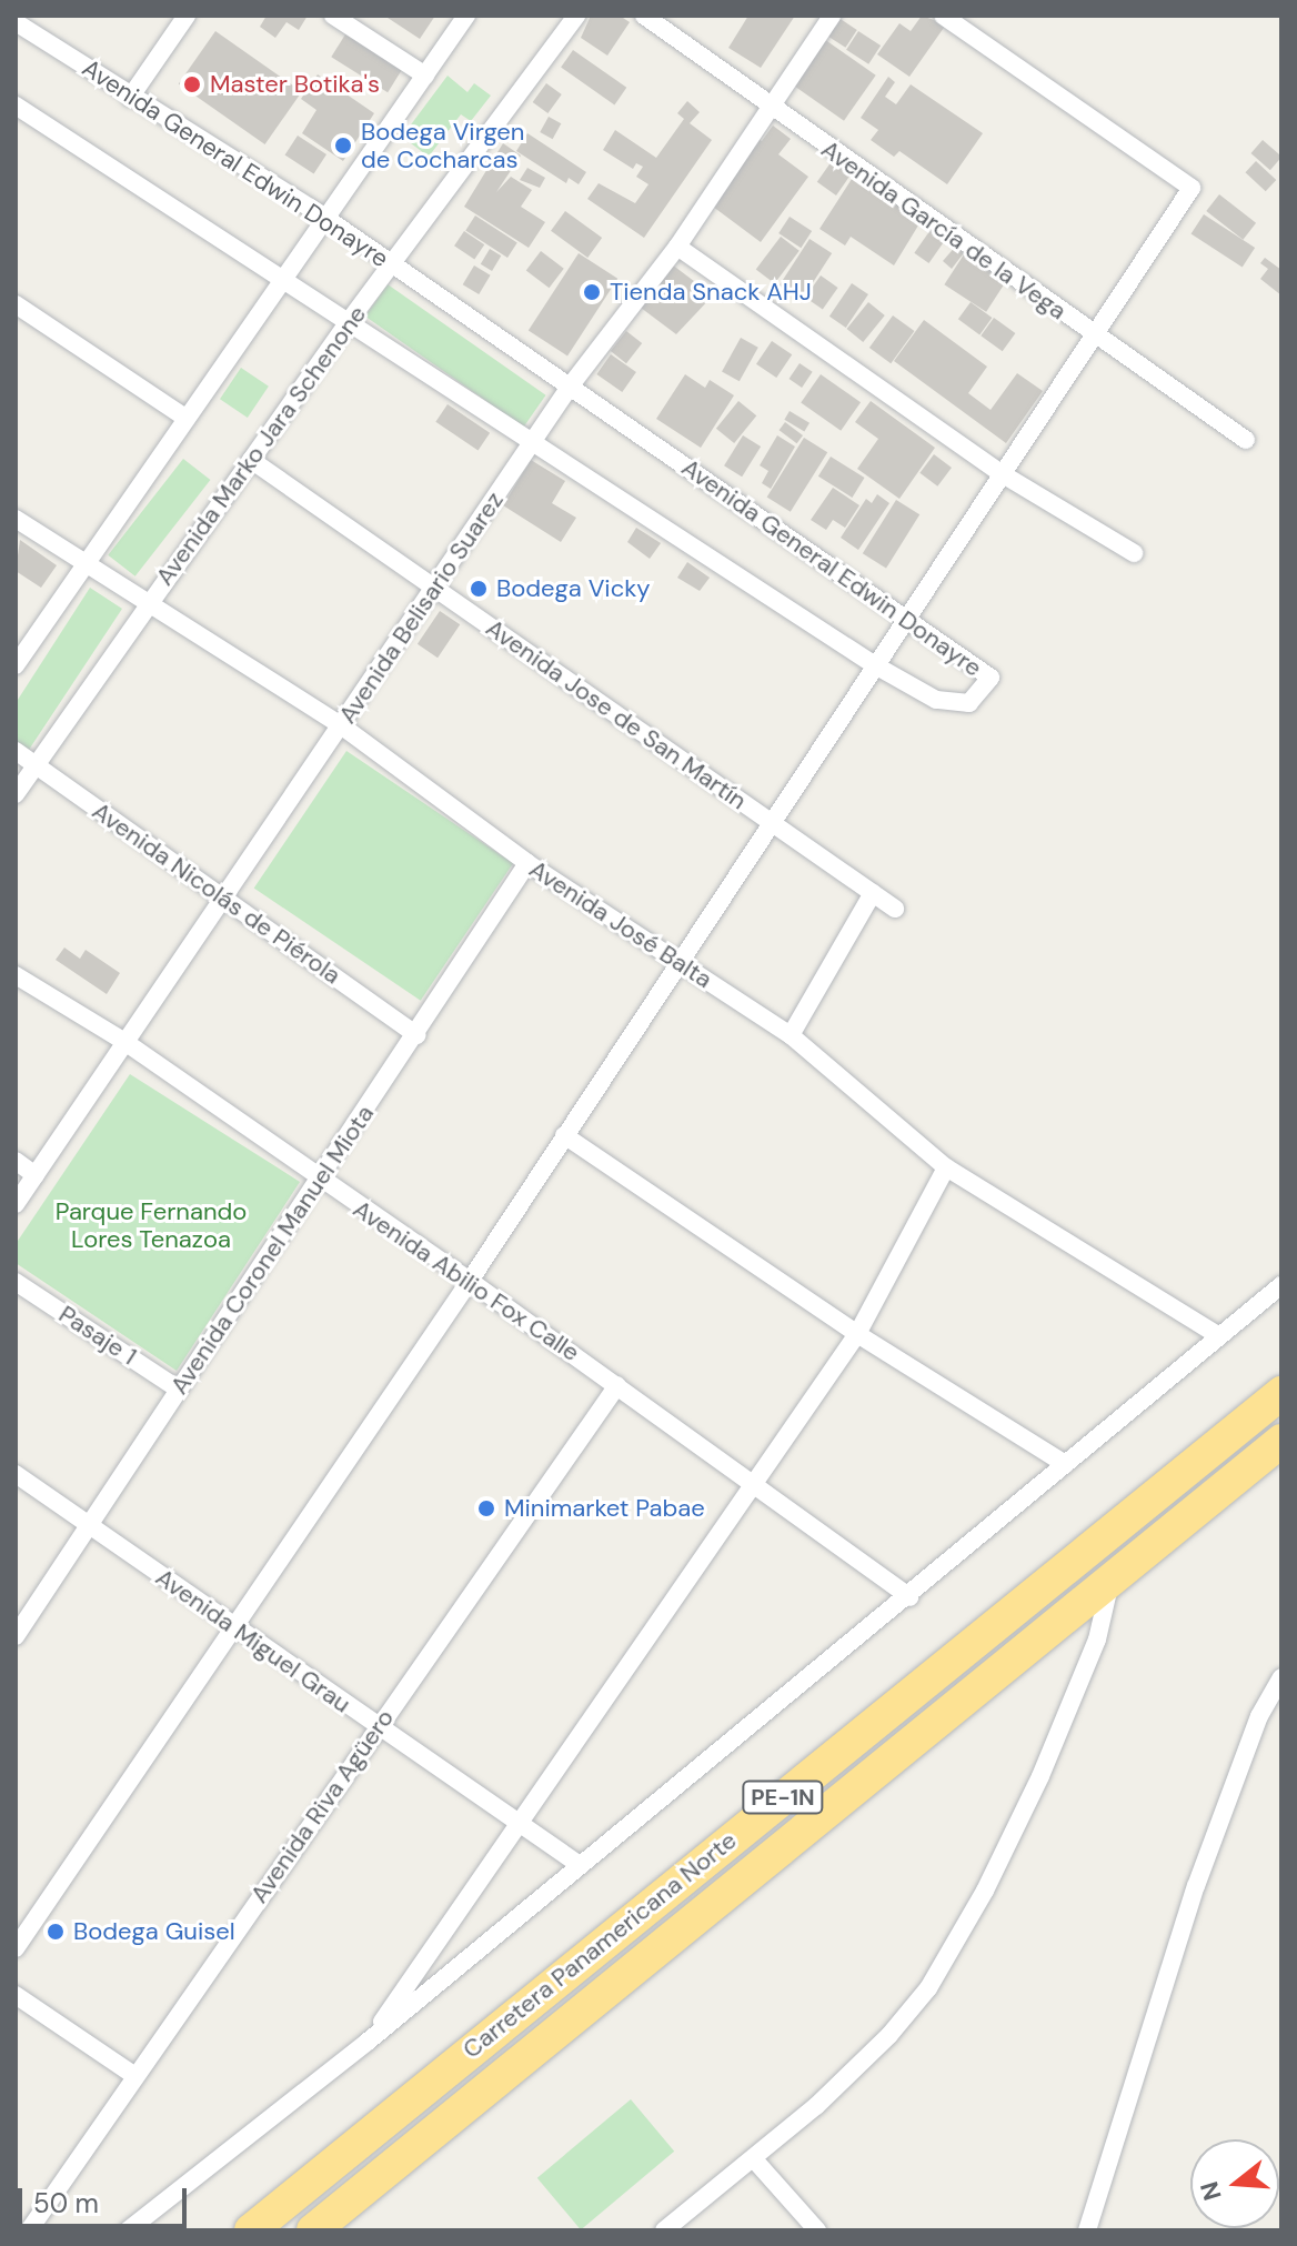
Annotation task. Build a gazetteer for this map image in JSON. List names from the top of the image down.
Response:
{
  "streets": {
    "highway": ["PE-1N", "Carretera Panamericana Norte"],
    "street": [
      "Avenida General Edwin Donayre",
      "Avenida García de la Vega",
      "Avenida Marko Jara Schenone",
      "Avenida Belisario Suarez",
      "Avenida Jose de San Martín",
      "Avenida Nicolás de Piérola",
      "Avenida José Balta",
      "Avenida Coronel Manuel Miota",
      "Avenida Abilio Fox Calle",
      "Pasaje 1",
      "Avenida Miguel Grau",
      "Avenida Riva Agüero"
    ]
  },
  "crossings": [
    ["Avenida General Edwin Donayre", "Avenida Marko Jara Schenone"],
    ["Avenida General Edwin Donayre", "Avenida Belisario Suarez"],
    ["Avenida García de la Vega", "Avenida Belisario Suarez"],
    ["Avenida Marko Jara Schenone", "Avenida Jose de San Martín"],
    ["Avenida Marko Jara Schenone", "Avenida Nicolás de Piérola"],
    ["Avenida Marko Jara Schenone", "Avenida José Balta"],
    ["Avenida Belisario Suarez", "Avenida Jose de San Martín"],
    ["Avenida Belisario Suarez", "Avenida Nicolás de Piérola"],
    ["Avenida Belisario Suarez", "Avenida José Balta"],
    ["Avenida Belisario Suarez", "Avenida Abilio Fox Calle"],
    ["Avenida Nicolás de Piérola", "Avenida Coronel Manuel Miota"],
    ["Avenida José Balta", "Avenida Coronel Manuel Miota"],
    ["Avenida Coronel Manuel Miota", "Avenida Abilio Fox Calle"],
    ["Avenida Coronel Manuel Miota", "Pasaje 1"],
    ["Avenida Coronel Manuel Miota", "Avenida Miguel Grau"],
    ["Avenida Abilio Fox Calle", "Avenida Riva Agüero"],
    ["Avenida Miguel Grau", "Avenida Riva Agüero"]
  ],
  "parks": ["Parque Fernando Lores Tenazoa"],
  "places": [
    "Master Botika's",
    "Bodega Virgen de Cocharcas",
    "Tienda Snack AHJ",
    "Bodega Vicky",
    "Minimarket Pabae",
    "Bodega Guisel"
  ],
  "scale_bar": "50 m",
  "north": "left"
}
